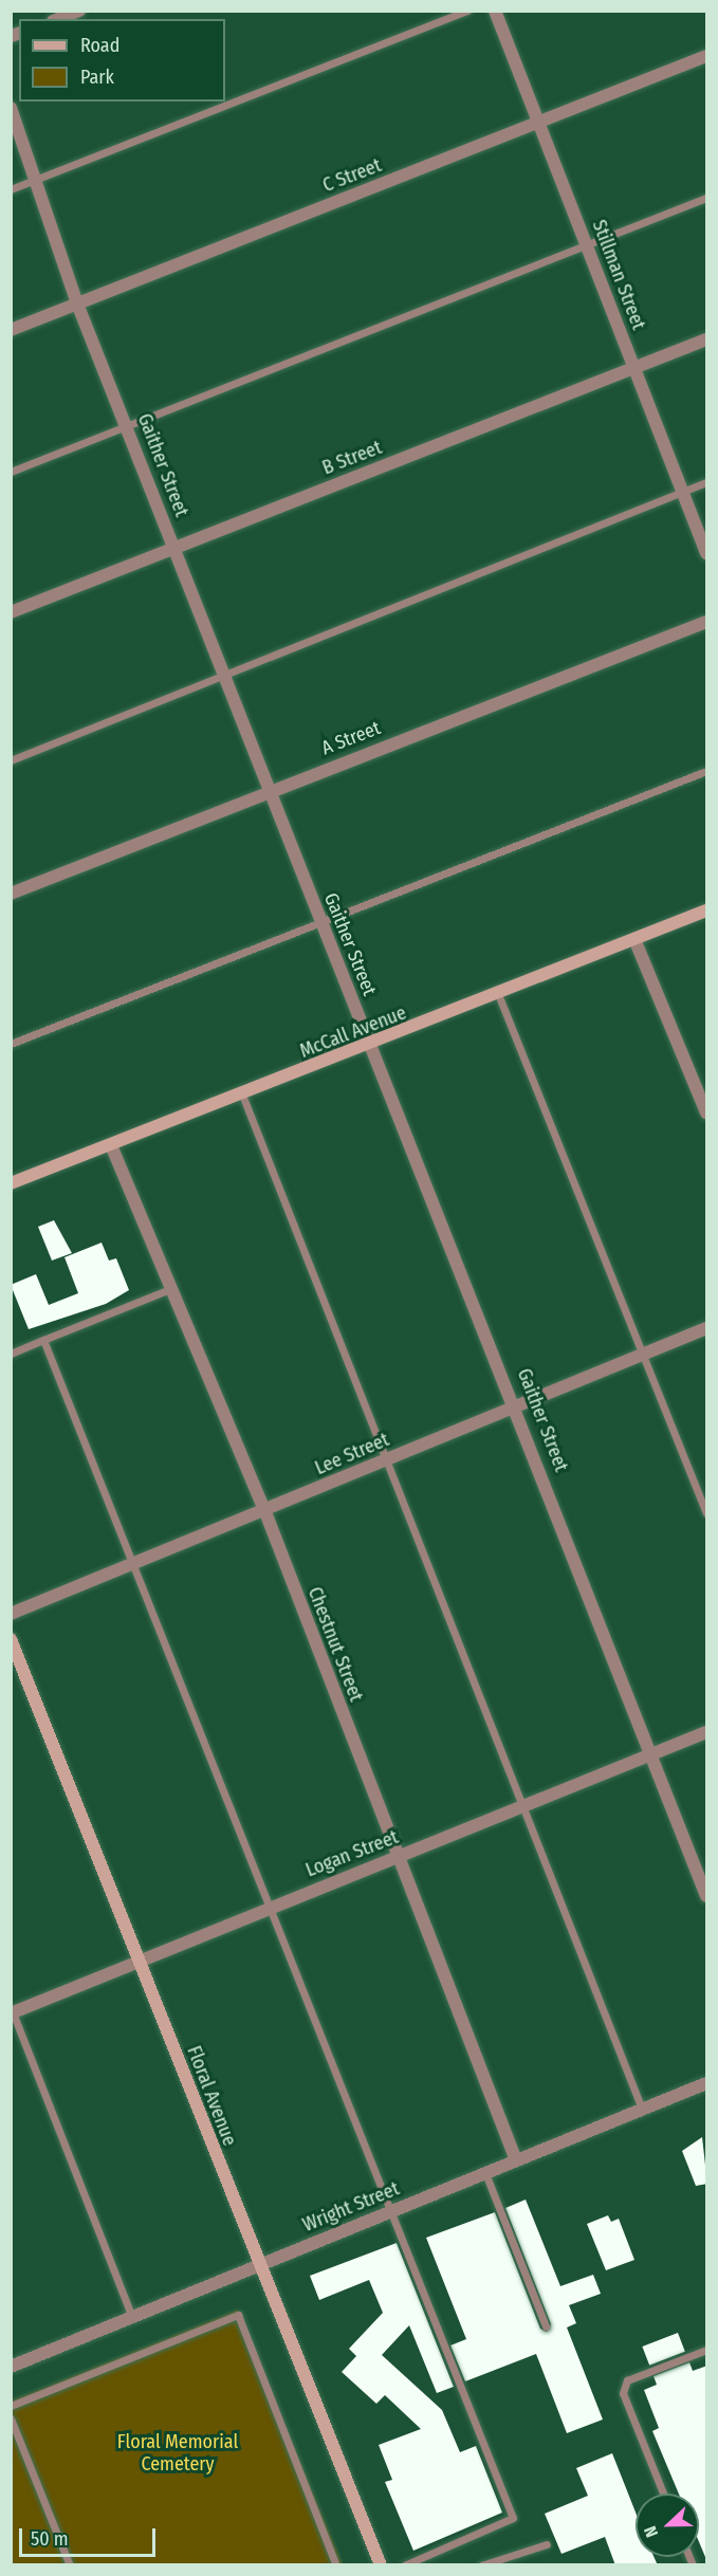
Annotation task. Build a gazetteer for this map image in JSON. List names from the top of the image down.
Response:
{
  "streets": {
    "main road": ["McCall Avenue", "Floral Avenue"],
    "street": [
      "C Street",
      "Stillman Street",
      "B Street",
      "Gaither Street",
      "A Street",
      "Lee Street",
      "Chestnut Street",
      "Logan Street",
      "Wright Street"
    ]
  },
  "crossings": [
    ["C Street", "Stillman Street"],
    ["C Street", "Gaither Street"],
    ["Stillman Street", "B Street"],
    ["B Street", "Gaither Street"],
    ["Gaither Street", "A Street"],
    ["Gaither Street", "McCall Avenue"],
    ["Gaither Street", "Lee Street"],
    ["Gaither Street", "Logan Street"],
    ["McCall Avenue", "Chestnut Street"],
    ["Lee Street", "Chestnut Street"],
    ["Chestnut Street", "Logan Street"],
    ["Chestnut Street", "Wright Street"],
    ["Logan Street", "Floral Avenue"],
    ["Floral Avenue", "Wright Street"]
  ],
  "parks": ["Floral Memorial Cemetery"],
  "legend": ["Road", "Park"],
  "scale_bar": "50 m",
  "north": "left"
}
